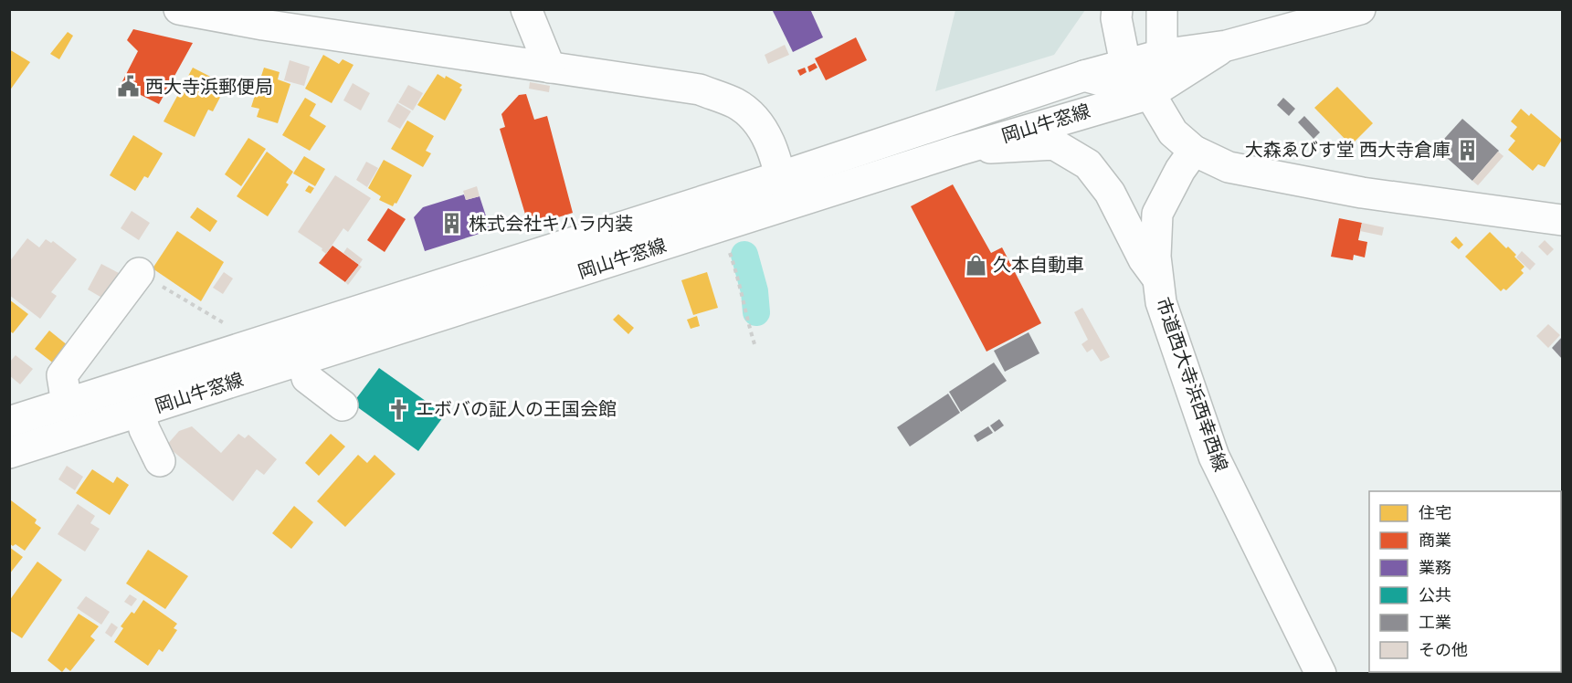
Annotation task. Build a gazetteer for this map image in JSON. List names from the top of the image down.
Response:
{
  "streets": {
    "main road": ["岡山牛窓線", "市道西大寺浜西幸西線"]
  },
  "places": {
    "public building": ["西大寺浜郵便局"],
    "building": ["大森ゑびす堂 西大寺倉庫", "株式会社キハラ内装"],
    "shop": ["久本自動車"],
    "church": ["エボバの証人の王国会館"]
  },
  "legend": [
    "住宅",
    "商業",
    "業務",
    "公共",
    "工業",
    "その他"
  ]
}
